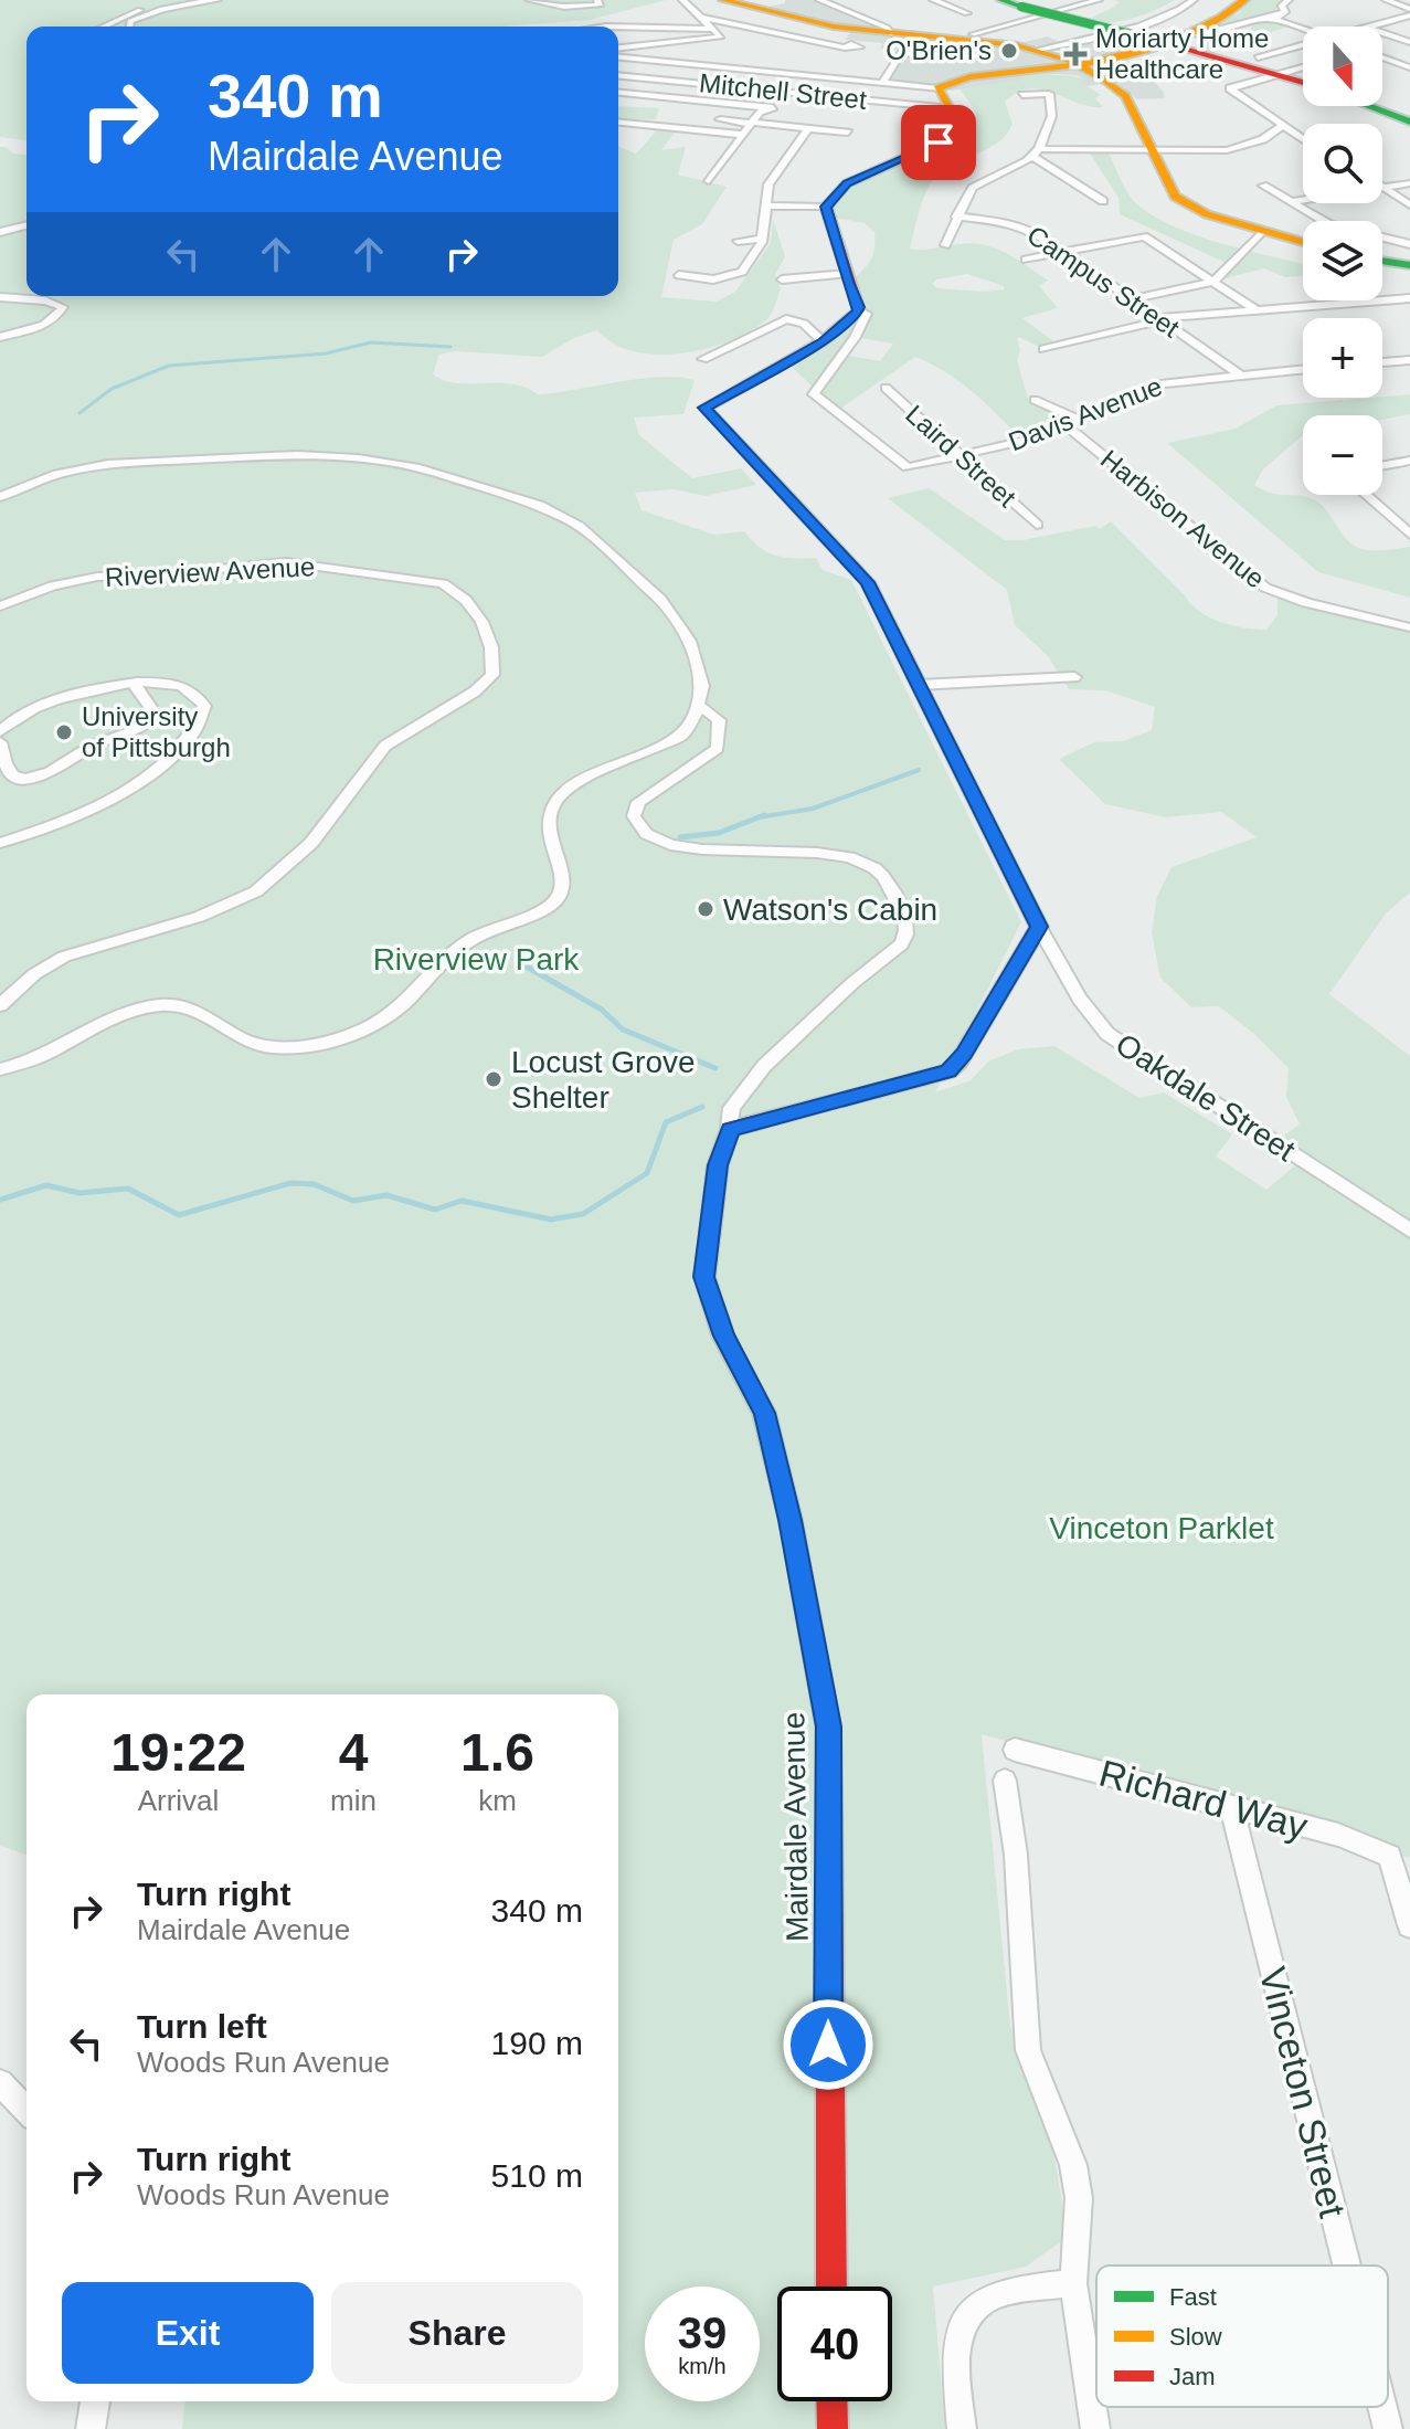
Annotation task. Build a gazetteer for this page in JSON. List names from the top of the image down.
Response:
{
  "streets": {
    "street": [
      "Mitchell Street",
      "Campus Street",
      "Davis Avenue",
      "Laird Street",
      "Harbison Avenue",
      "Riverview Avenue",
      "Oakdale Street",
      "Richard Way",
      "Mairdale Avenue",
      "Vinceton Street"
    ]
  },
  "crossings": [
    ["Campus Street", "Davis Avenue"],
    ["Davis Avenue", "Laird Street"],
    ["Davis Avenue", "Harbison Avenue"],
    ["Richard Way", "Vinceton Street"]
  ],
  "parks": ["Riverview Park", "Vinceton Parklet"],
  "places": {
    "other": [
      "O'Brien's",
      "University of Pittsburgh",
      "Watson's Cabin",
      "Locust Grove Shelter"
    ],
    "health": ["Moriarty Home Healthcare"]
  },
  "legend": ["Fast", "Slow", "Jam"],
  "north": "bottom",
  "page": {
    "map_buttons": ["+", "−"],
    "turn": ["340 m", "Mairdale Avenue"],
    "eta": [
      "19:22",
      "Arrival",
      "4",
      "min",
      "1.6",
      "km"
    ],
    "list": [
      {
        "name": "Turn right",
        "note": "Mairdale Avenue",
        "value": "340 m"
      },
      {
        "name": "Turn left",
        "note": "Woods Run Avenue",
        "value": "190 m"
      },
      {
        "name": "Turn right",
        "note": "Woods Run Avenue",
        "value": "510 m"
      }
    ],
    "buttons": ["Exit", "Share"],
    "speed": "39 km/h",
    "limit": "40"
  }
}
